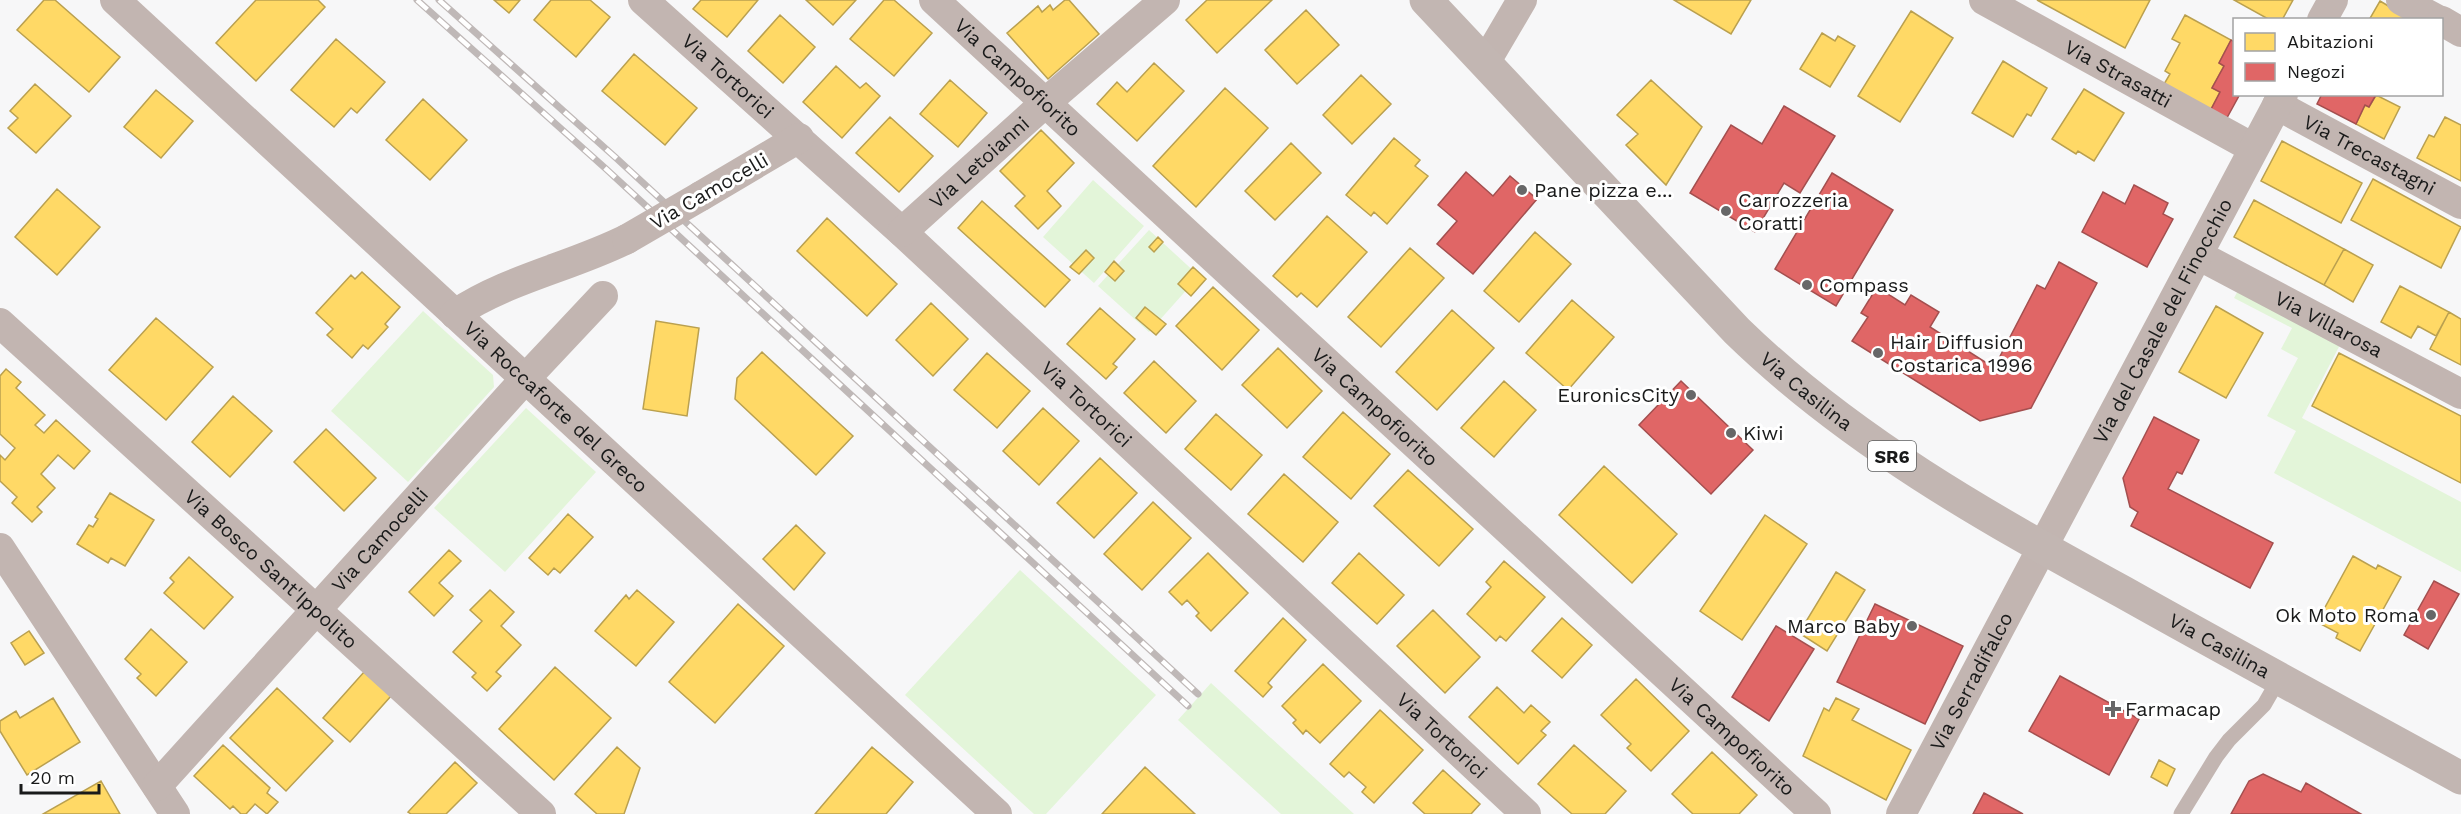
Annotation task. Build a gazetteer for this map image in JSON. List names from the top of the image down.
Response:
{
  "streets": {
    "main road": ["Via Casilina", "SR6"],
    "street": [
      "Via Strasatti",
      "Via Tortorici",
      "Via Campofiorito",
      "Via Trecastagni",
      "Via Letoianni",
      "Via Camocelli",
      "Via del Casale del Finocchio",
      "Via Villarosa",
      "Via Roccaforte del Greco",
      "Via Bosco Sant'Ippolito",
      "Via Serradifalco"
    ]
  },
  "crossings": [
    ["Via Strasatti", "Via del Casale del Finocchio"],
    ["Via Tortorici", "Via Letoianni"],
    ["Via Tortorici", "Via Camocelli"],
    ["Via Campofiorito", "Via Letoianni"],
    ["Via Trecastagni", "Via del Casale del Finocchio"],
    ["Via Camocelli", "Via Roccaforte del Greco"],
    ["Via Camocelli", "Via Bosco Sant'Ippolito"],
    ["Via del Casale del Finocchio", "Via Villarosa"],
    ["Via del Casale del Finocchio", "Via Casilina"],
    ["Via del Casale del Finocchio", "Via Serradifalco"],
    ["Via Casilina", "Via Serradifalco"]
  ],
  "places": {
    "other": [
      "Pane pizza e...",
      "Carrozzeria Coratti",
      "Compass",
      "Hair Diffusion Costarica 1996",
      "EuronicsCity",
      "Kiwi",
      "Ok Moto Roma",
      "Marco Baby"
    ],
    "health": ["Farmacap"]
  },
  "legend": ["Abitazioni", "Negozi"],
  "scale_bar": "20 m"
}
